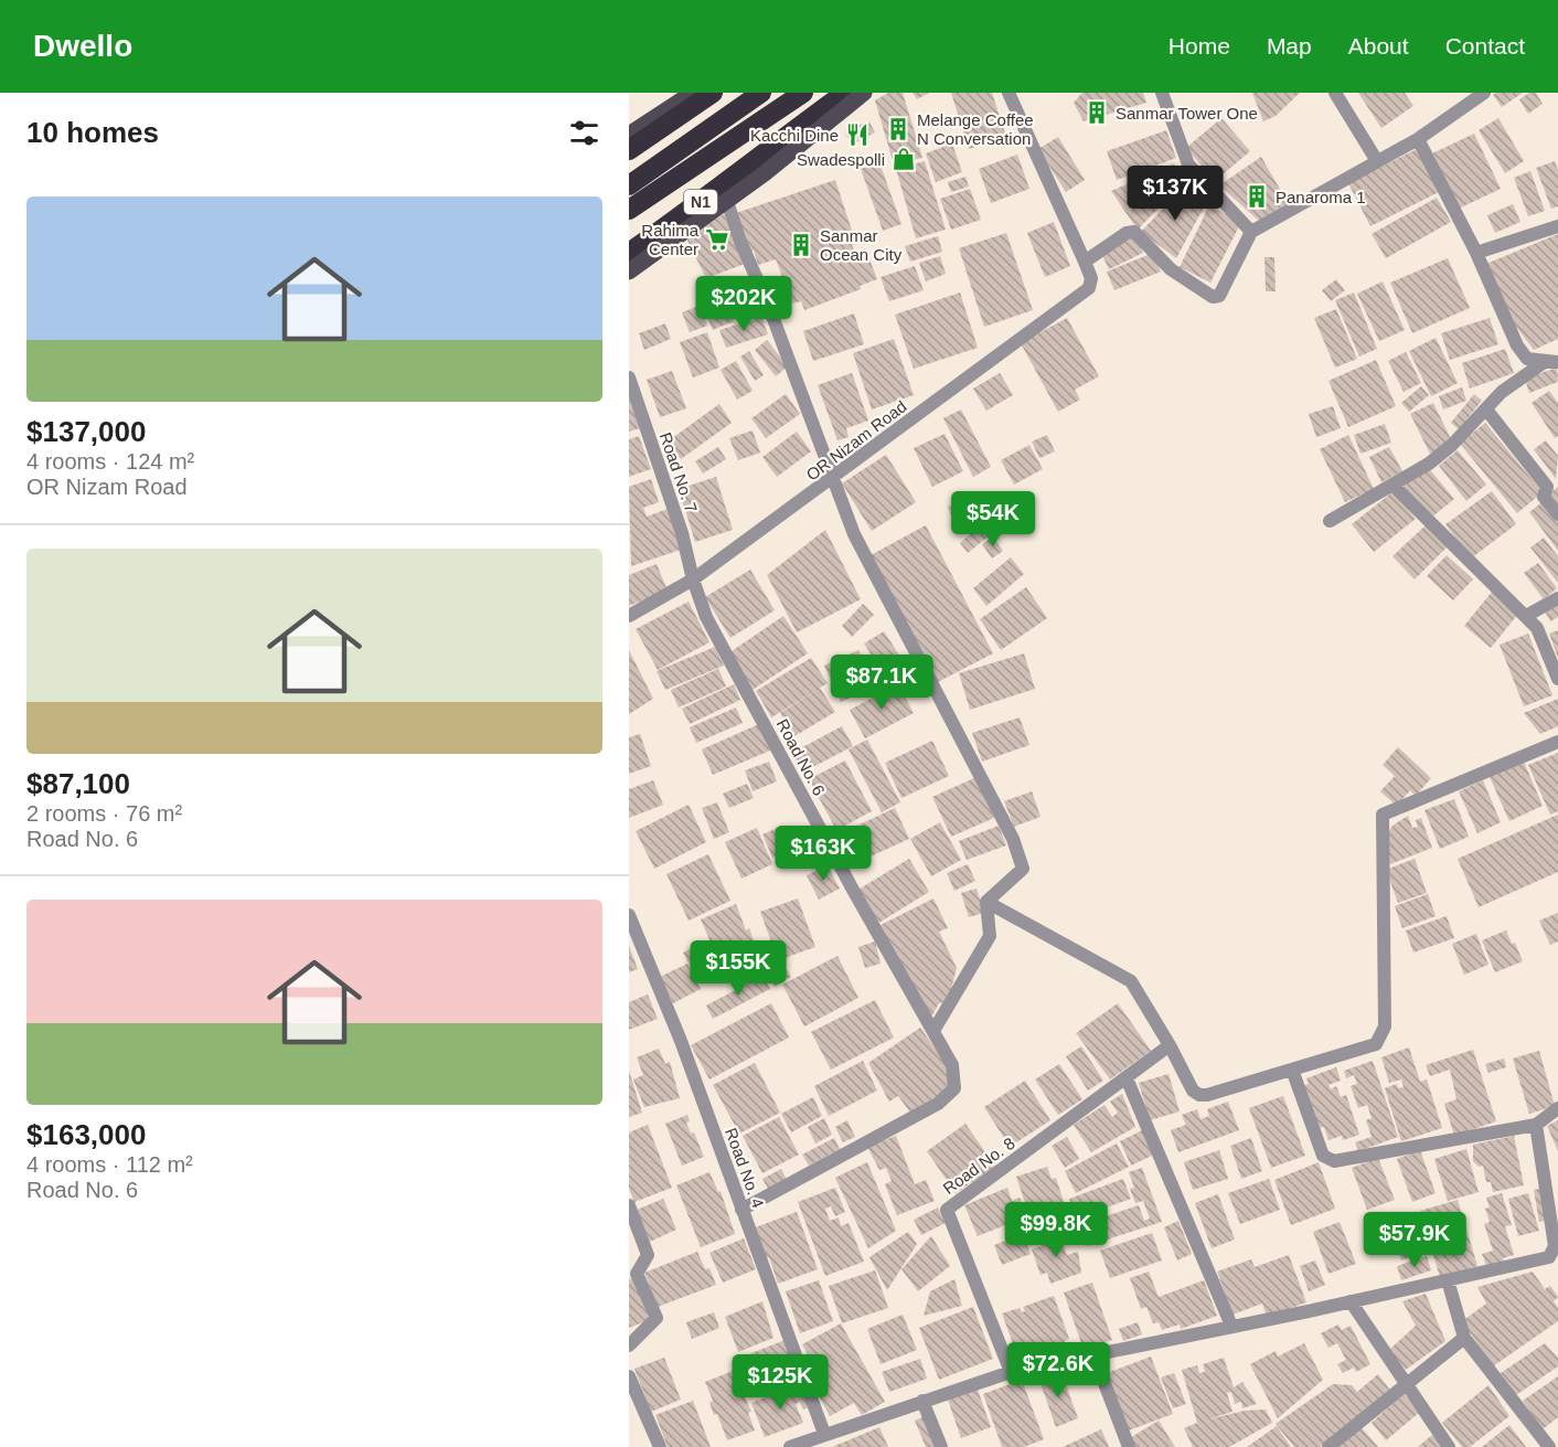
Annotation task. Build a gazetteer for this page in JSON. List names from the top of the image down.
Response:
{
  "streets": {
    "highway": ["N1"],
    "street": [
      "OR Nizam Road",
      "Road No. 7",
      "Road No. 6",
      "Road No. 8",
      "Road No. 4"
    ]
  },
  "crossings": [
    ["OR Nizam Road", "Road No. 7"],
    ["OR Nizam Road", "Road No. 6"],
    ["Road No. 7", "Road No. 6"],
    ["Road No. 6", "Road No. 4"]
  ],
  "places": {
    "building": [
      "Sanmar Tower One",
      "Melange Coffee N Conversation",
      "Panaroma 1",
      "Sanmar Ocean City"
    ],
    "restaurant": ["Kacchi Dine"],
    "shop": ["Swadespolli"],
    "supermarket": ["Rahima Center"]
  },
  "page": {
    "header": "Dwello",
    "nav": [
      "Home",
      "Map",
      "About",
      "Contact"
    ],
    "heading": "10 homes",
    "price": [
      "$137K",
      "$202K",
      "$54K",
      "$87.1K",
      "$163K",
      "$155K",
      "$99.8K",
      "$57.9K",
      "$72.6K",
      "$125K"
    ],
    "list": [
      {
        "name": "$137,000",
        "note": "4 rooms · 124 m² · OR Nizam Road"
      },
      {
        "name": "$87,100",
        "note": "2 rooms · 76 m² · Road No. 6"
      },
      {
        "name": "$163,000",
        "note": "4 rooms · 112 m² · Road No. 6"
      }
    ]
  }
}
